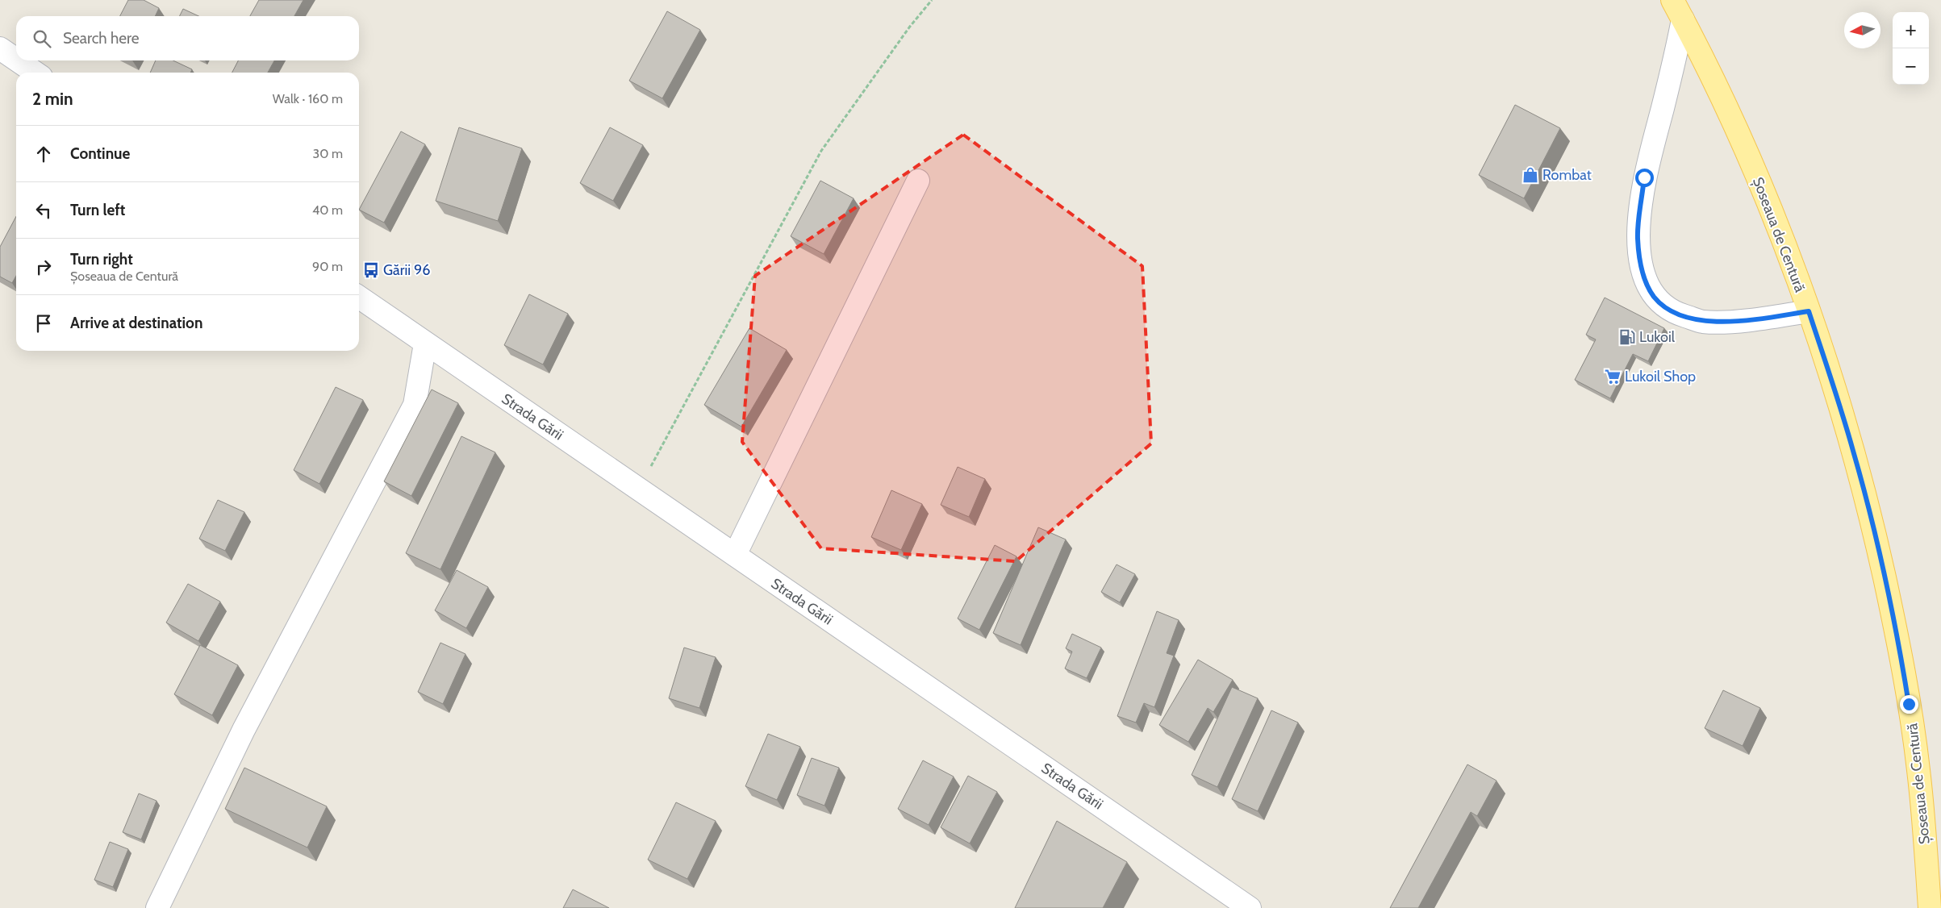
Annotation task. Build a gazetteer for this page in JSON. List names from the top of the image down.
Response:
{
  "streets": {
    "main road": ["Șoseaua de Centură"],
    "street": ["Strada Gării"]
  },
  "places": {
    "shop": ["Rombat"],
    "bus stop": ["Gării 96"],
    "fuel station": ["Lukoil"],
    "supermarket": ["Lukoil Shop"]
  },
  "north": "left",
  "page": {
    "map_buttons": ["+", "−"],
    "search": "Search here",
    "heading": ["2 min", "Walk · 160 m"],
    "list": [
      ["Continue", "30 m"],
      ["Turn left", "40 m"],
      ["Turn right", "Șoseaua de Centură", "90 m"],
      "Arrive at destination"
    ]
  }
}
